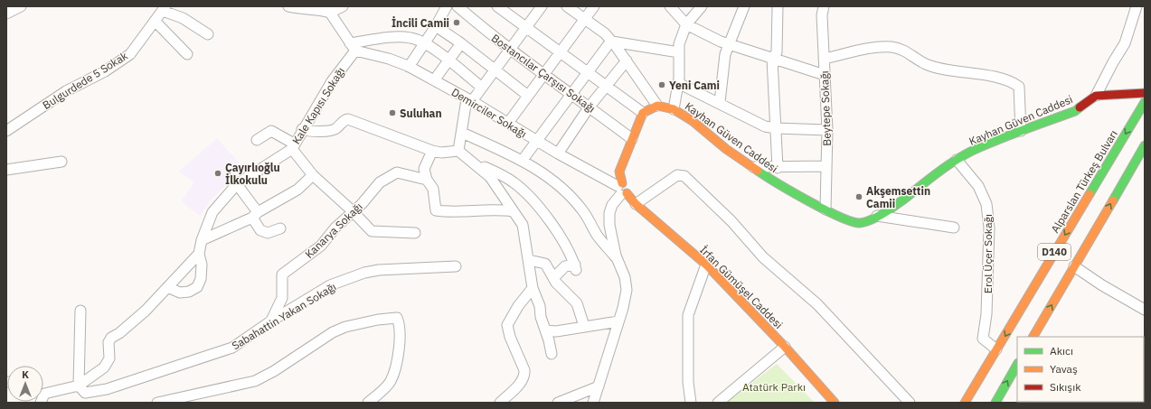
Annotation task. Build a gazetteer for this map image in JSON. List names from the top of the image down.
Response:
{
  "streets": {
    "main road": [
      "Kayhan Güven Caddesi",
      "Alparslan Türkeş Bulvarı",
      "D140",
      "İrfan Gümüşel Caddesi"
    ],
    "street": [
      "Bostancılar Çarşısı Sokağı",
      "Bulgurdede 5 Sokak",
      "Kale Kapısı Sokağı",
      "Beytepe Sokağı",
      "Demirciler Sokağı",
      "Kanarya Sokağı",
      "Erol Üçer Sokağı",
      "Sabahattin Yakan Sokağı"
    ]
  },
  "crossings": [
    ["Kale Kapısı Sokağı", "Demirciler Sokağı"],
    ["Beytepe Sokağı", "Kayhan Güven Caddesi"],
    ["Demirciler Sokağı", "İrfan Gümüşel Caddesi"],
    ["Kayhan Güven Caddesi", "Erol Üçer Sokağı"],
    ["Alparslan Türkeş Bulvarı", "Erol Üçer Sokağı"],
    ["Kanarya Sokağı", "Sabahattin Yakan Sokağı"]
  ],
  "parks": ["Atatürk Parkı"],
  "places": [
    "İncili Camii",
    "Yeni Cami",
    "Suluhan",
    "Çayırlıoğlu İlkokulu",
    "Akşemsettin Camii"
  ],
  "legend": ["Akıcı", "Yavaş", "Sıkışık"],
  "north": "top"
}
